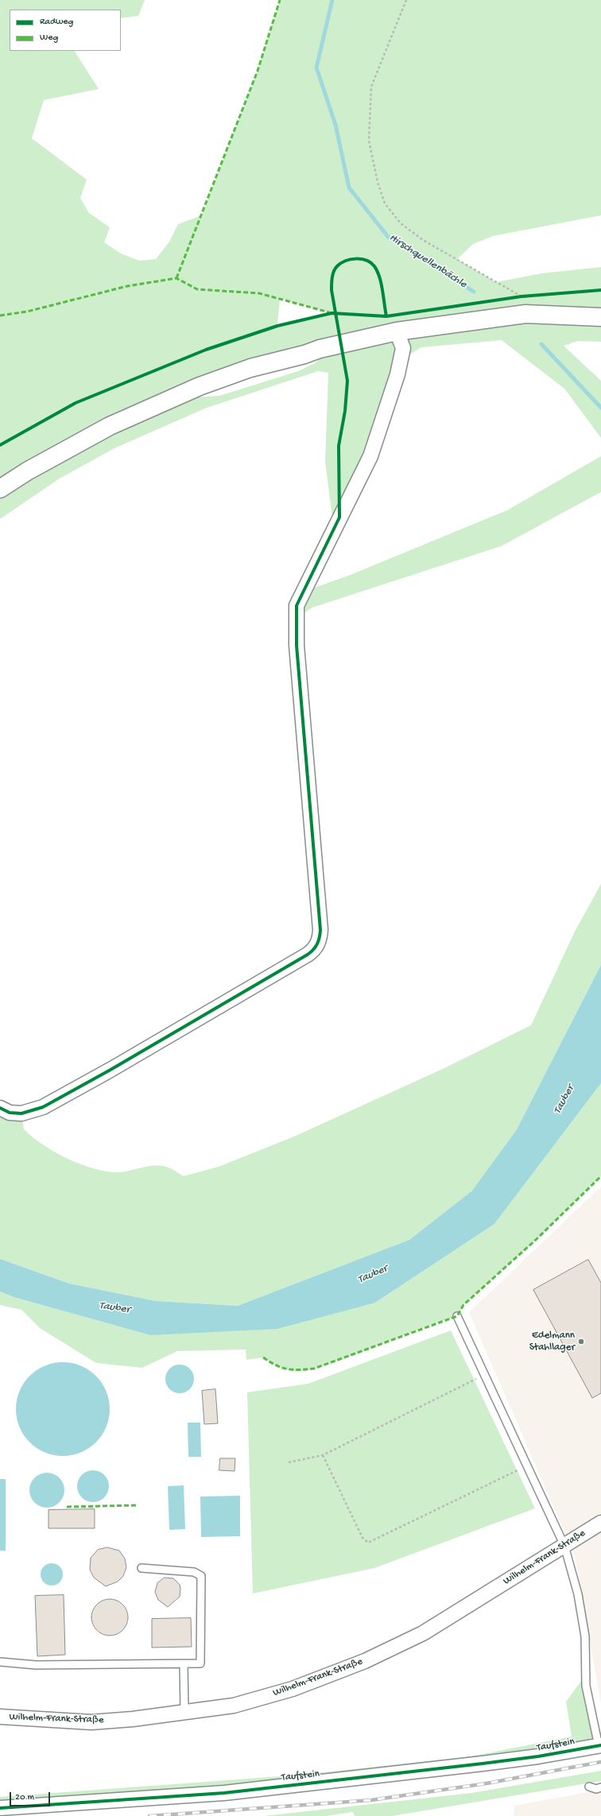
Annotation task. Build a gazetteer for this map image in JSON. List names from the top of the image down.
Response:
{
  "streets": {
    "street": ["Wilhelm-Frank-Straße", "Taufstein"]
  },
  "water": ["Hirschquellenbächle", "Tauber"],
  "places": ["Edelmann Stahllager"],
  "legend": ["Radweg", "Weg"],
  "scale_bar": "20 m"
}
